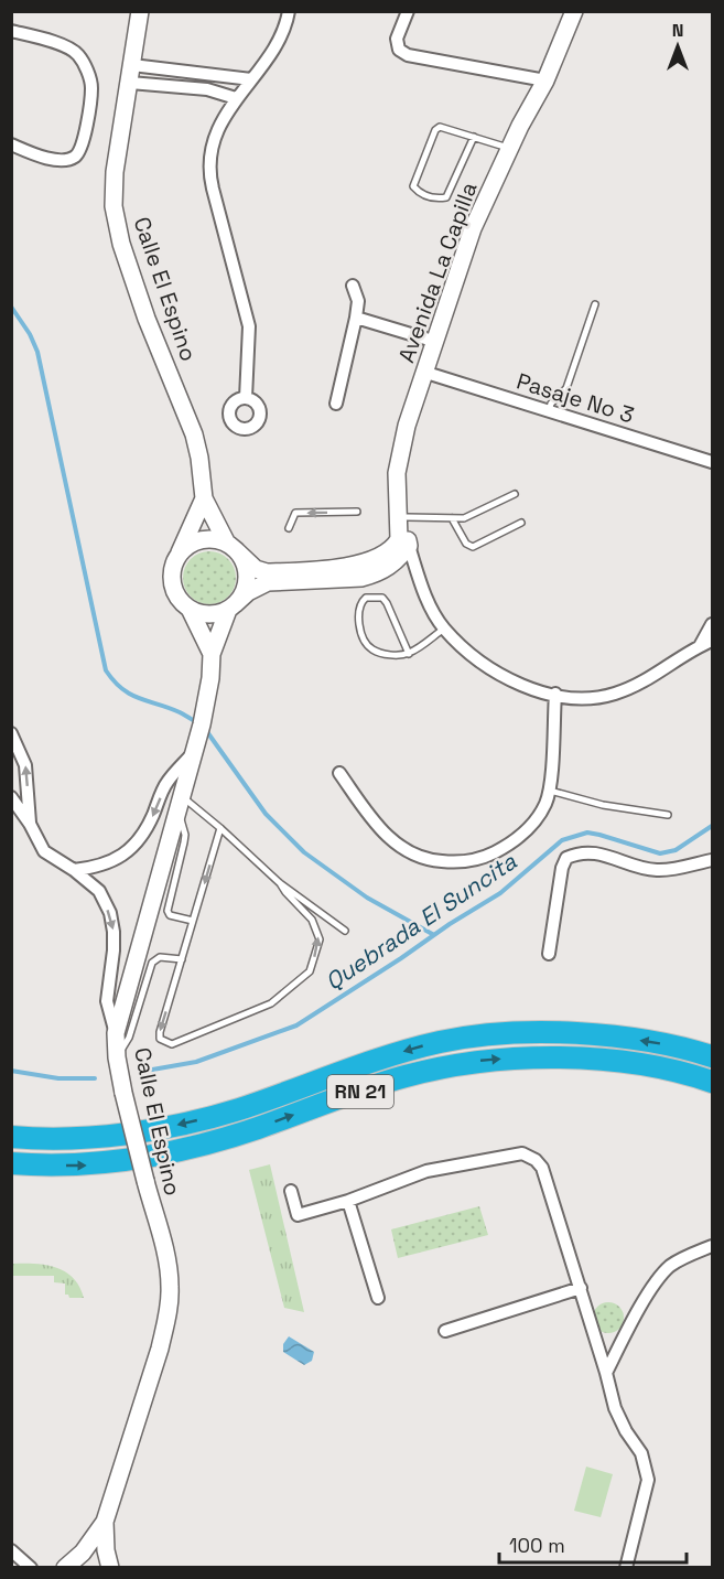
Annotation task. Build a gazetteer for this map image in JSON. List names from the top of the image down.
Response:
{
  "streets": {
    "highway": ["RN 21"],
    "street": ["Avenida La Capilla", "Calle El Espino", "Pasaje No 3"]
  },
  "crossings": [
    ["Avenida La Capilla", "Pasaje No 3"]
  ],
  "water": ["Quebrada El Suncita"],
  "scale_bar": "100 m",
  "north": "top"
}
